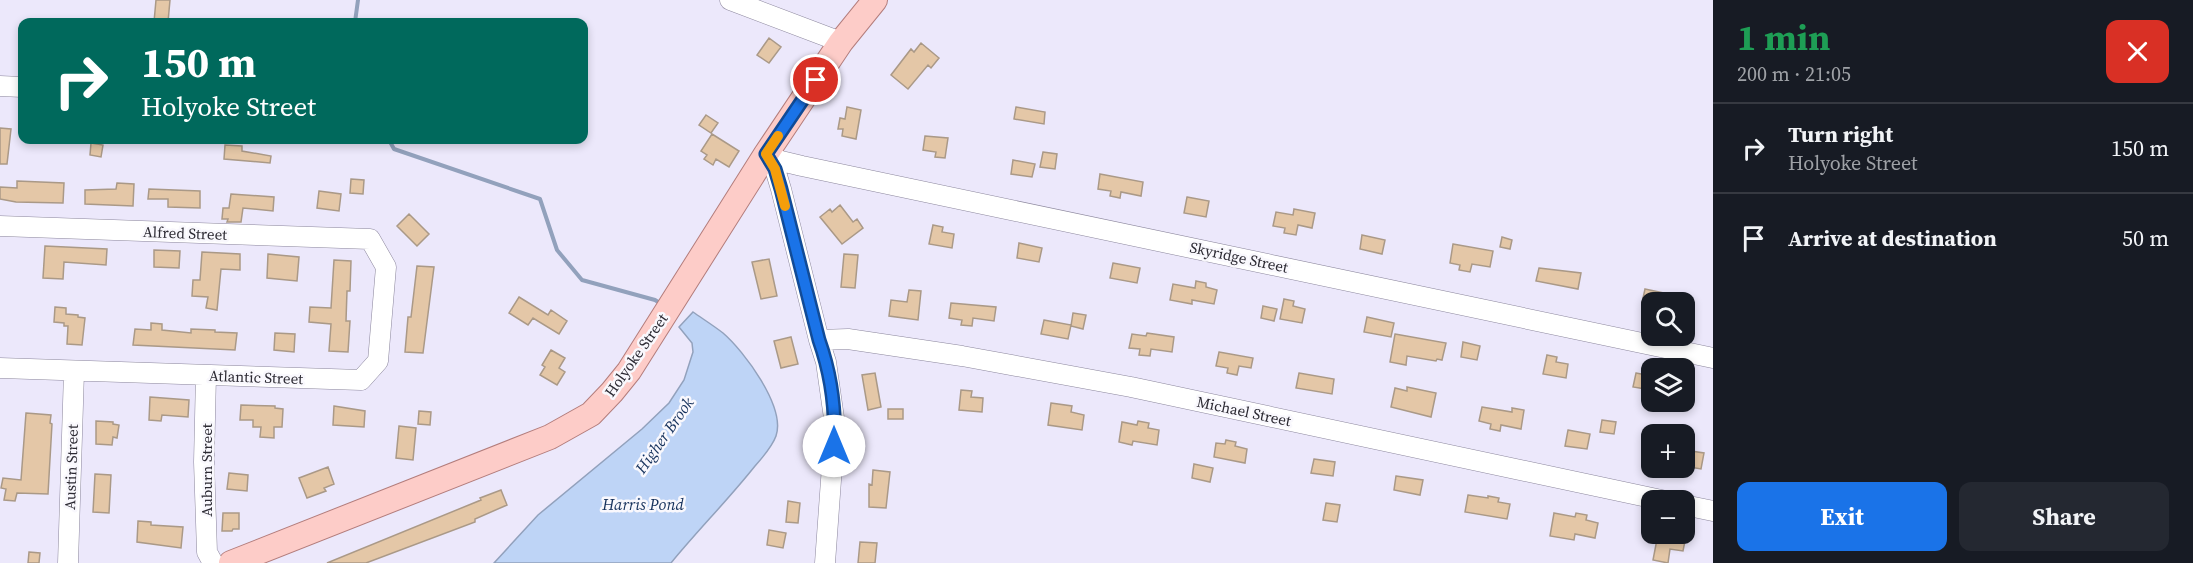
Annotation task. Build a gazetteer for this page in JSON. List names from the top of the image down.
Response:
{
  "streets": {
    "main road": ["Holyoke Street"],
    "street": [
      "Alfred Street",
      "Skyridge Street",
      "Atlantic Street",
      "Michael Street",
      "Austin Street",
      "Auburn Street"
    ]
  },
  "crossings": [
    ["Alfred Street", "Atlantic Street"],
    ["Skyridge Street", "Holyoke Street"],
    ["Atlantic Street", "Austin Street"],
    ["Atlantic Street", "Auburn Street"]
  ],
  "water": ["Higher Brook", "Harris Pond"],
  "page": {
    "heading": ["1 min", "200 m · 21:05"],
    "turn": ["150 m", "Holyoke Street"],
    "list": [
      {
        "name": "Turn right",
        "note": "Holyoke Street",
        "value": "150 m"
      },
      {
        "name": "Arrive at destination",
        "value": "50 m"
      }
    ],
    "map_buttons": ["+", "−"],
    "buttons": ["Exit", "Share"]
  }
}
